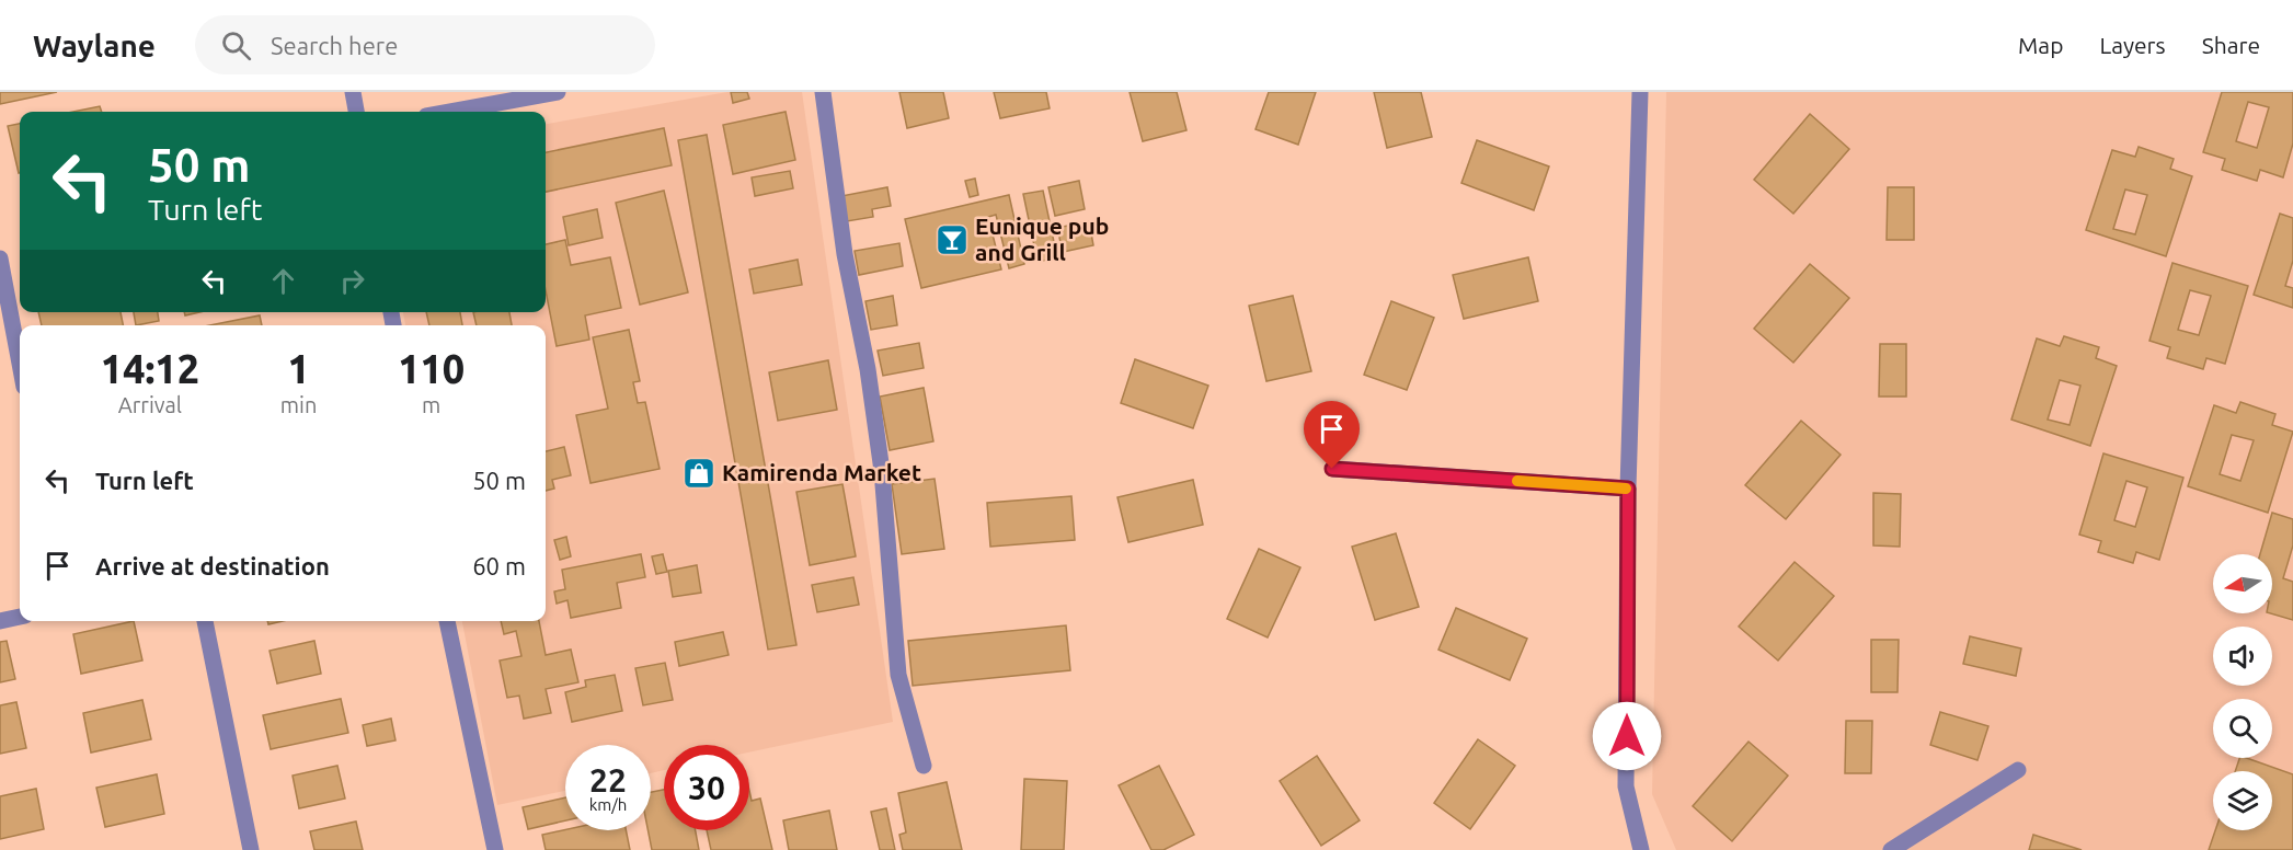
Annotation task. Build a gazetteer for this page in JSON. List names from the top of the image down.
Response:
{
  "places": {
    "bar": ["Eunique pub and Grill"],
    "shop": ["Kamirenda Market"]
  },
  "north": "left",
  "page": {
    "header": "Waylane",
    "search": "Search here",
    "nav": ["Map", "Layers", "Share"],
    "turn": ["50 m", "Turn left"],
    "eta": [
      "14:12",
      "Arrival",
      "1",
      "min",
      "110",
      "m"
    ],
    "list": [
      {
        "name": "Turn left",
        "value": "50 m"
      },
      {
        "name": "Arrive at destination",
        "value": "60 m"
      }
    ],
    "speed": "22 km/h",
    "limit": "30"
  }
}
